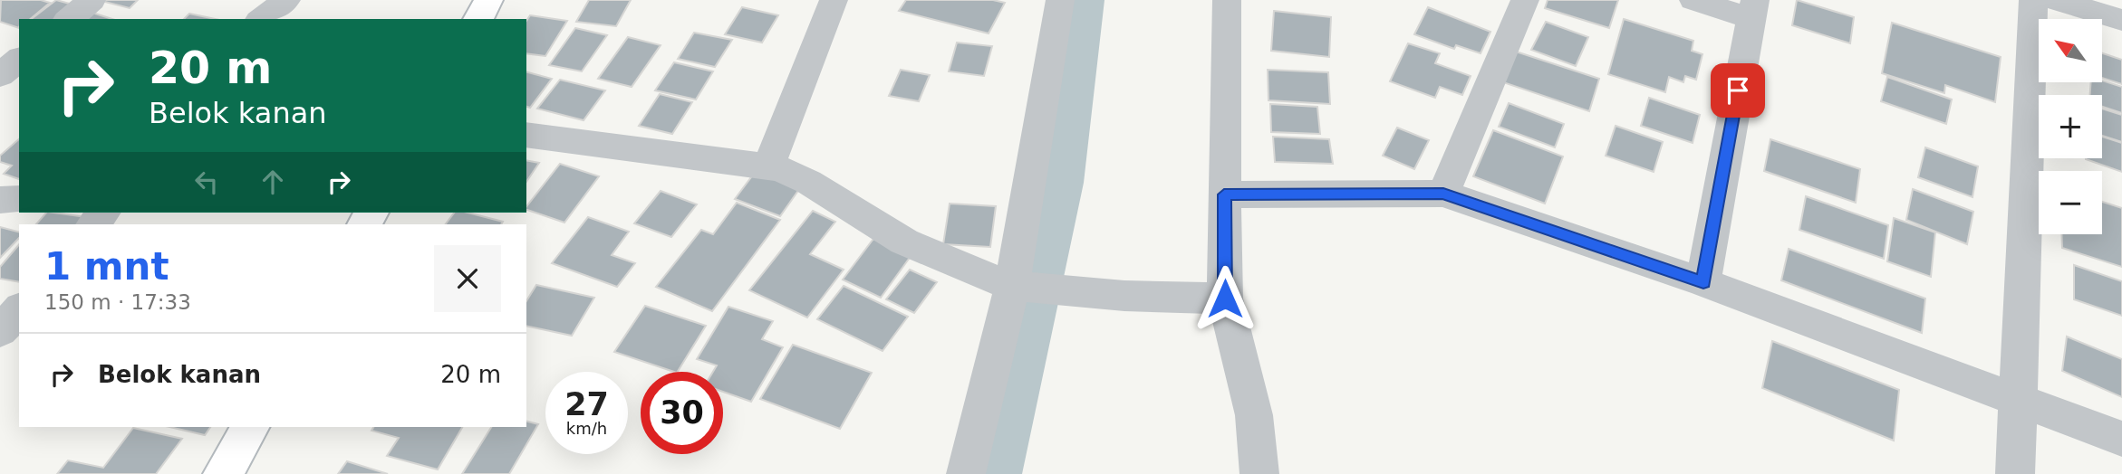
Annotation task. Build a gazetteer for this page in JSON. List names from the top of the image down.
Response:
{
  "north": "top left",
  "page": {
    "map_buttons": ["+", "−"],
    "turn": ["20 m", "Belok kanan"],
    "heading": ["1 mnt", "150 m · 17:33"],
    "list": [
      {
        "name": "Belok kanan",
        "value": "20 m"
      }
    ],
    "speed": "27 km/h",
    "limit": "30"
  }
}
